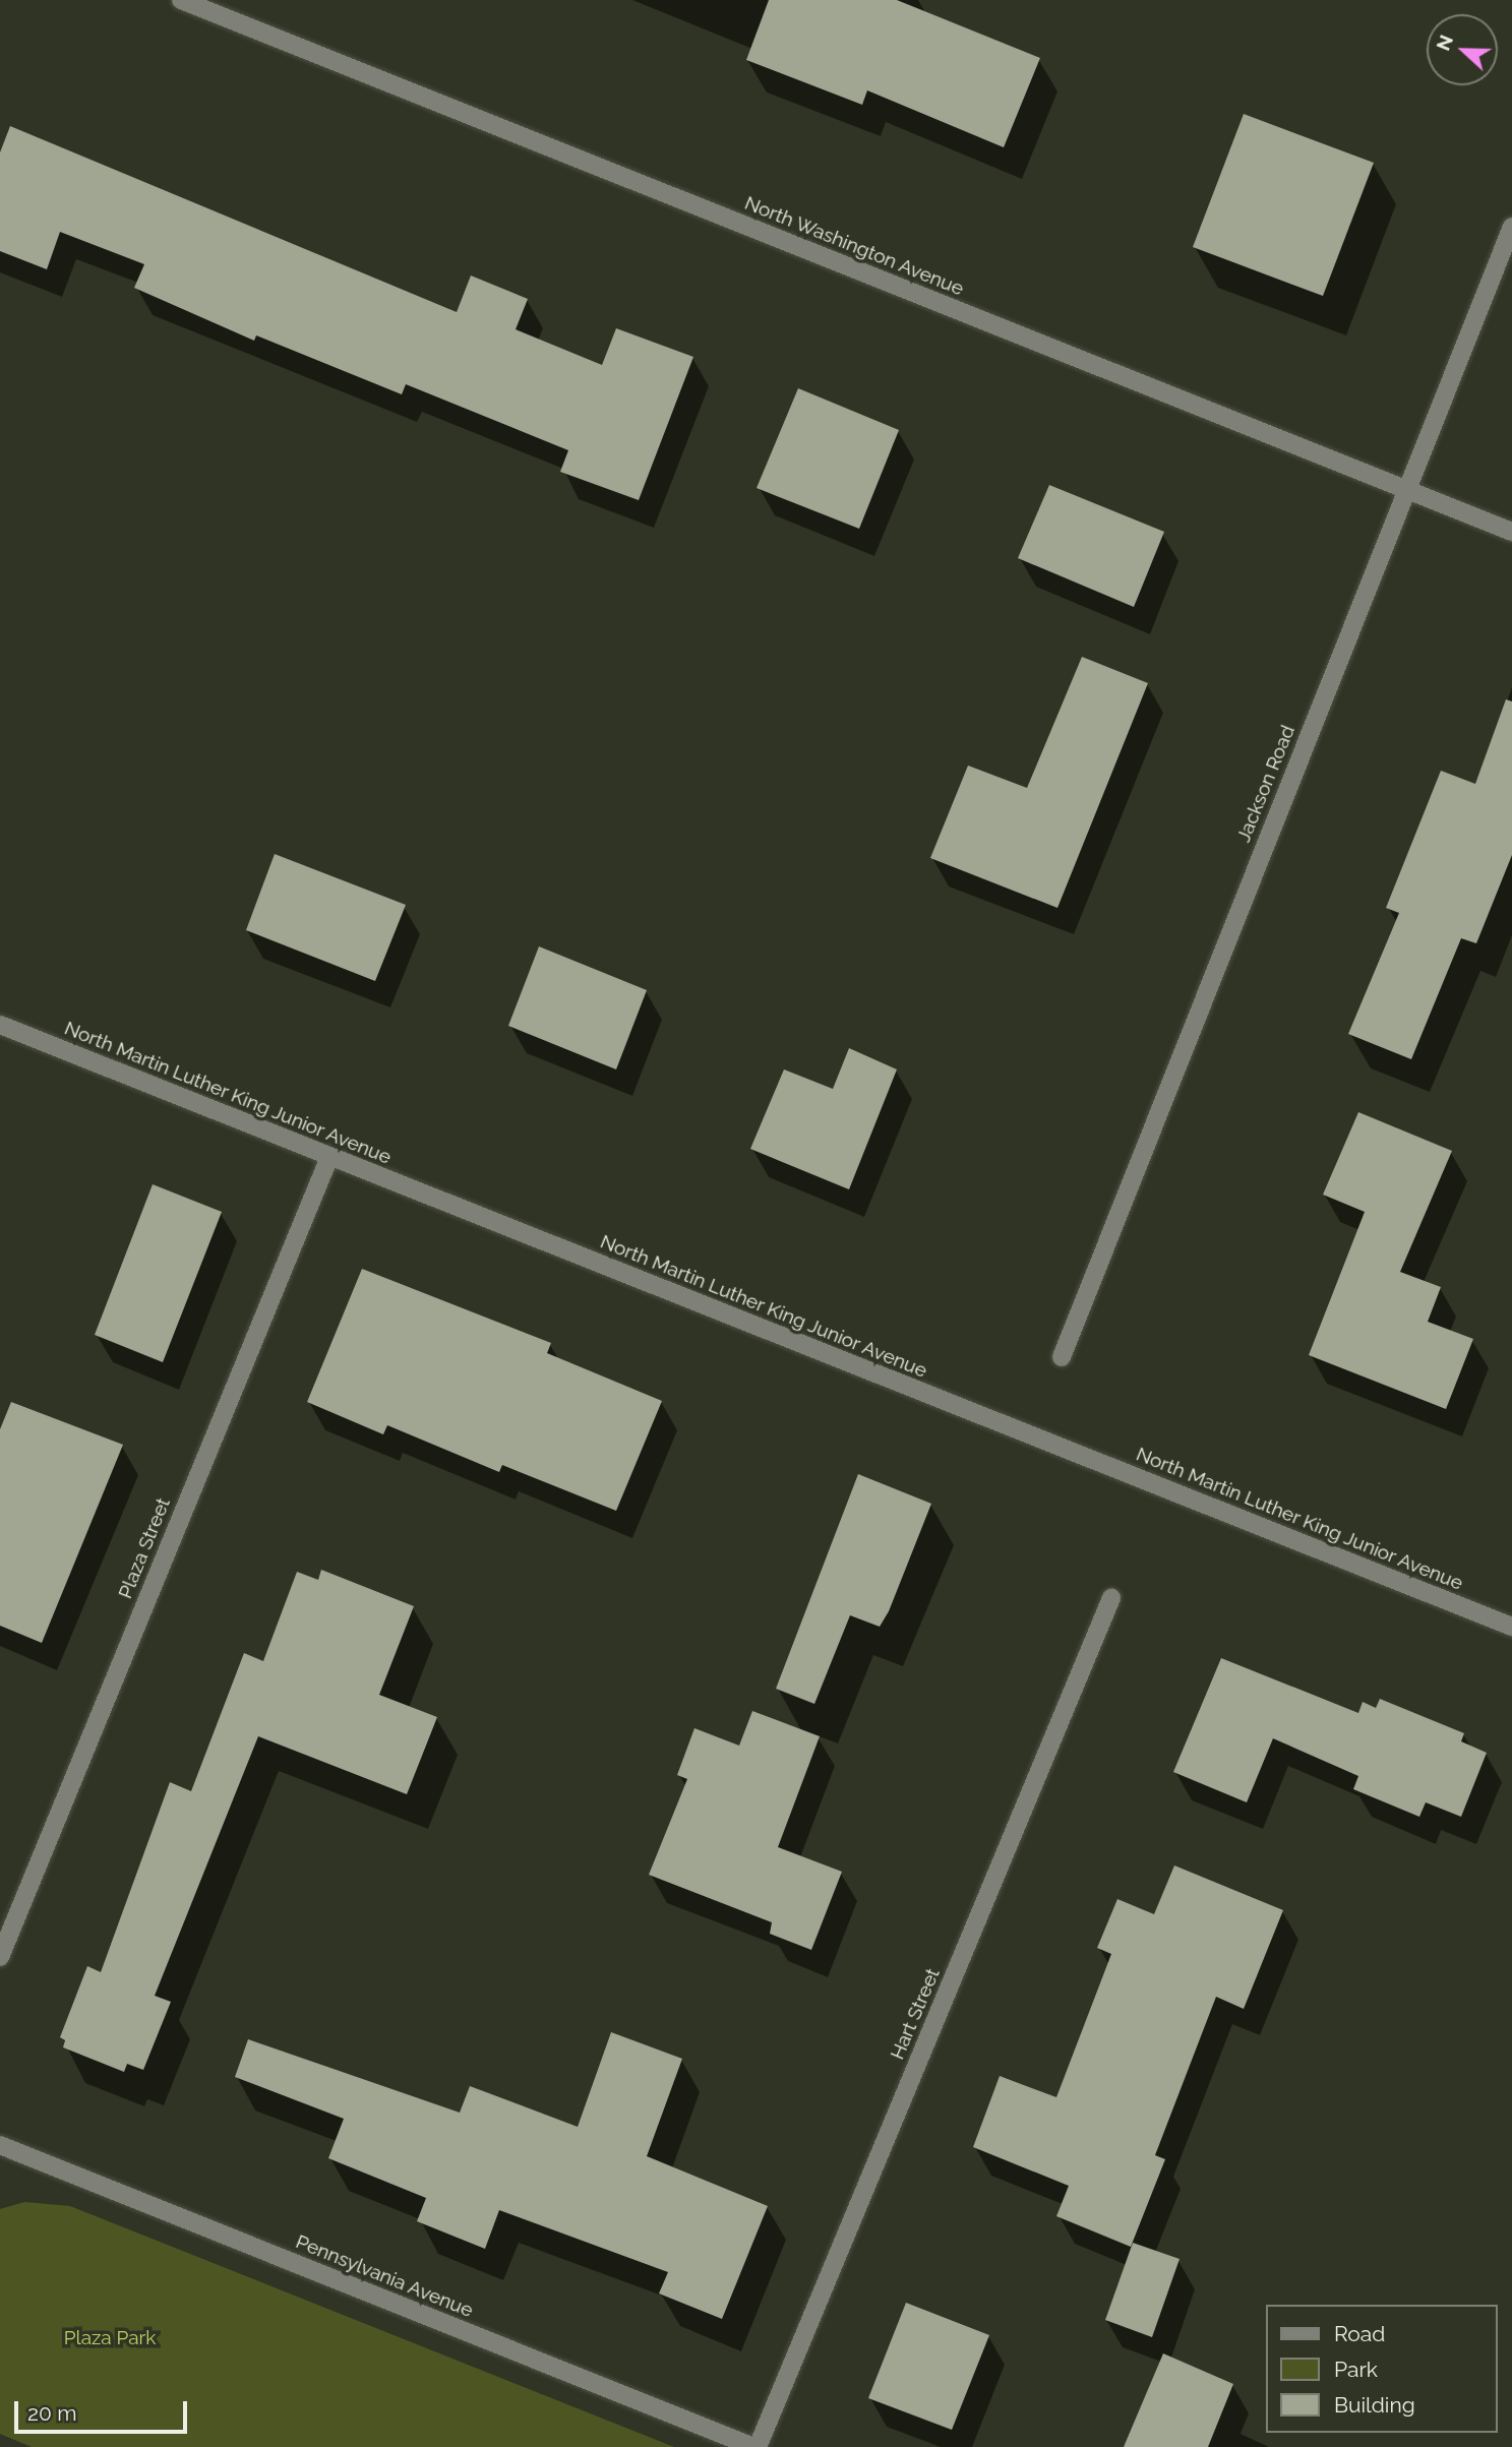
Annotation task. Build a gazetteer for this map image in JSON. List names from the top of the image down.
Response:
{
  "streets": {
    "street": [
      "North Washington Avenue",
      "Jackson Road",
      "North Martin Luther King Junior Avenue",
      "Plaza Street",
      "Hart Street",
      "Pennsylvania Avenue"
    ]
  },
  "crossings": [
    ["North Washington Avenue", "Jackson Road"],
    ["North Martin Luther King Junior Avenue", "Plaza Street"],
    ["Hart Street", "Pennsylvania Avenue"]
  ],
  "parks": ["Plaza Park"],
  "legend": ["Road", "Park", "Building"],
  "scale_bar": "20 m",
  "north": "left"
}
